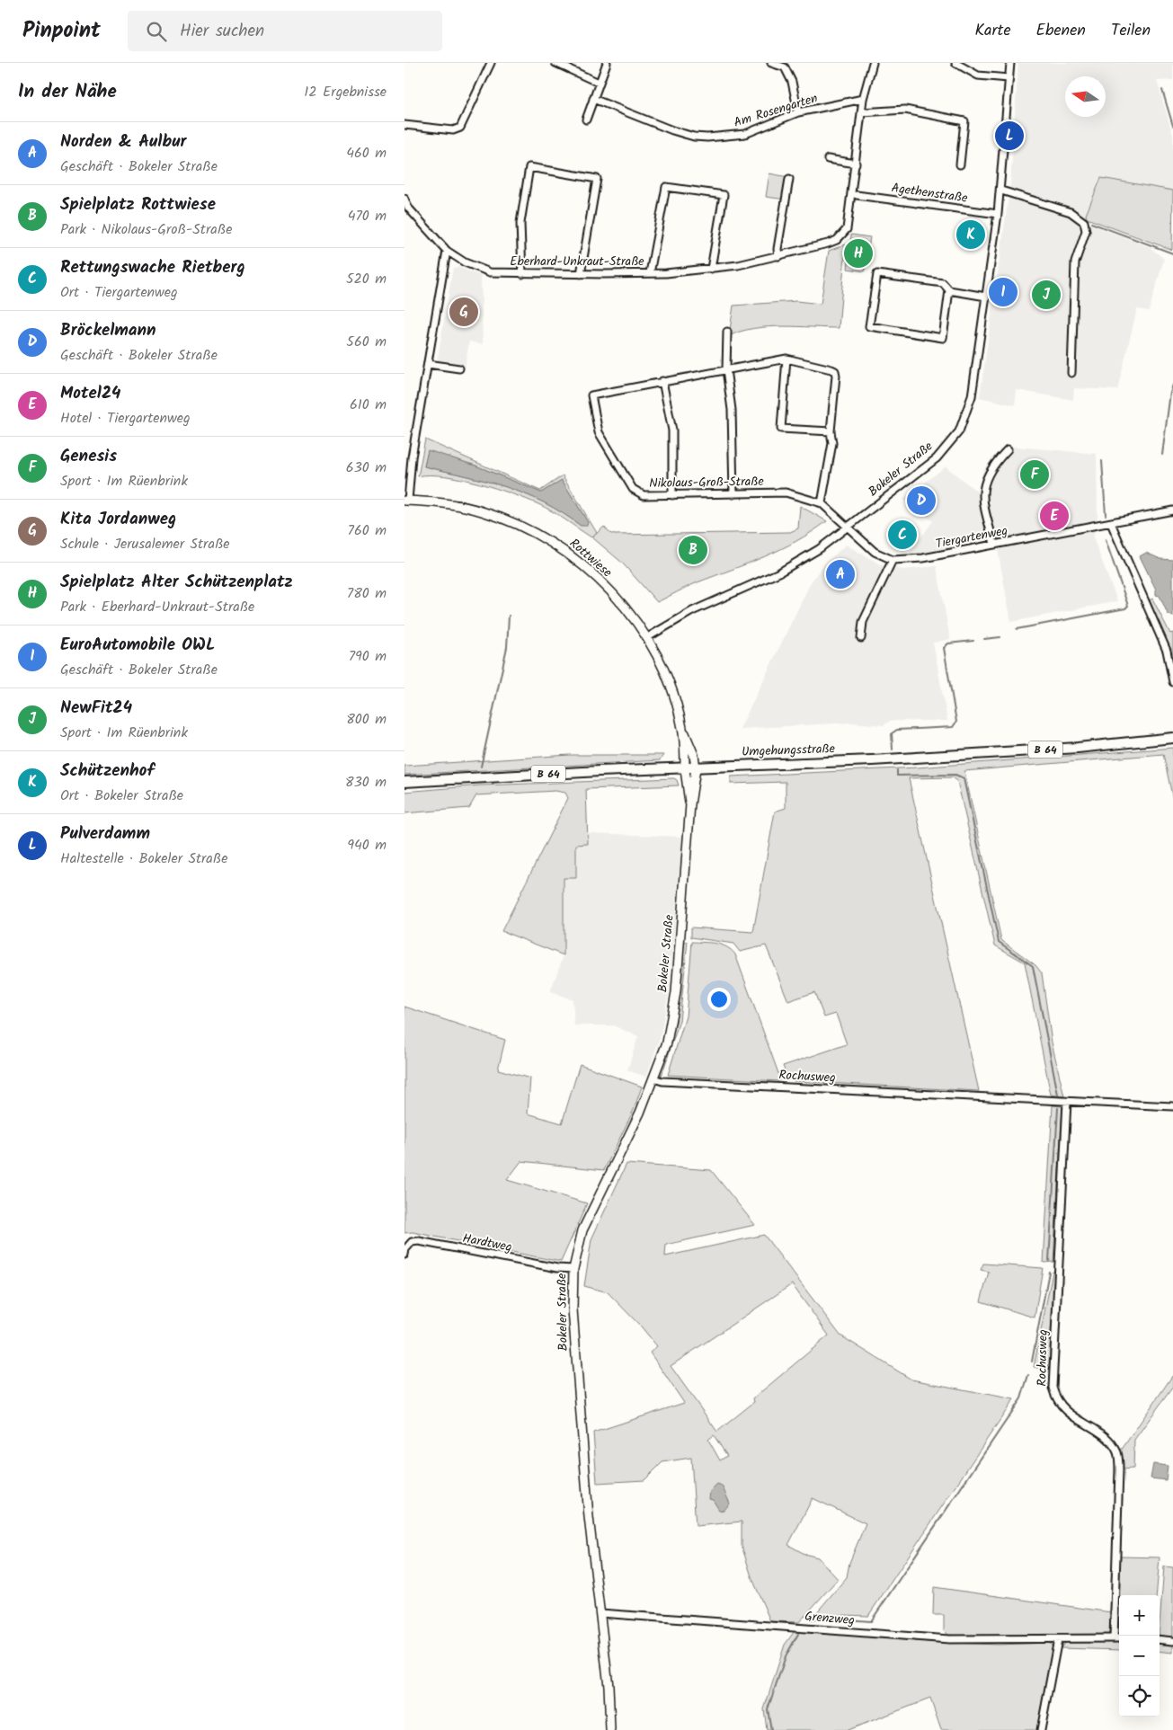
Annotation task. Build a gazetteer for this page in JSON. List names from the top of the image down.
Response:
{
  "streets": {
    "main road": [
      "Bokeler Straße",
      "Rottwiese",
      "B 64",
      "Umgehungsstraße"
    ],
    "street": [
      "Am Rosengarten",
      "Agethenstraße",
      "Eberhard-Unkraut-Straße",
      "Nikolaus-Groß-Straße",
      "Tiergartenweg",
      "Rochusweg",
      "Hardtweg",
      "Grenzweg"
    ]
  },
  "crossings": [
    ["Am Rosengarten", "Eberhard-Unkraut-Straße"],
    ["Agethenstraße", "Bokeler Straße"],
    ["Bokeler Straße", "Nikolaus-Groß-Straße"],
    ["Bokeler Straße", "Tiergartenweg"],
    ["Bokeler Straße", "Rottwiese"],
    ["Bokeler Straße", "Umgehungsstraße"],
    ["Bokeler Straße", "Rochusweg"],
    ["Bokeler Straße", "Hardtweg"],
    ["Bokeler Straße", "Grenzweg"],
    ["Nikolaus-Groß-Straße", "Tiergartenweg"],
    ["Rottwiese", "Umgehungsstraße"],
    ["Rochusweg", "Grenzweg"]
  ],
  "north": "left",
  "page": {
    "header": "Pinpoint",
    "search": "Hier suchen",
    "nav": ["Karte", "Ebenen", "Teilen"],
    "heading": ["In der Nähe", "12 Ergebnisse"],
    "pins": [
      "L",
      "K",
      "H",
      "I",
      "J",
      "G",
      "F",
      "D",
      "E",
      "C",
      "B",
      "A"
    ],
    "list": [
      {
        "mark": "A",
        "name": "Norden & Aulbur",
        "note": "Geschäft · Bokeler Straße",
        "value": "460 m"
      },
      {
        "mark": "B",
        "name": "Spielplatz Rottwiese",
        "note": "Park · Nikolaus-Groß-Straße",
        "value": "470 m"
      },
      {
        "mark": "C",
        "name": "Rettungswache Rietberg",
        "note": "Ort · Tiergartenweg",
        "value": "520 m"
      },
      {
        "mark": "D",
        "name": "Bröckelmann",
        "note": "Geschäft · Bokeler Straße",
        "value": "560 m"
      },
      {
        "mark": "E",
        "name": "Motel24",
        "note": "Hotel · Tiergartenweg",
        "value": "610 m"
      },
      {
        "mark": "F",
        "name": "Genesis",
        "note": "Sport · Im Rüenbrink",
        "value": "630 m"
      },
      {
        "mark": "G",
        "name": "Kita Jordanweg",
        "note": "Schule · Jerusalemer Straße",
        "value": "760 m"
      },
      {
        "mark": "H",
        "name": "Spielplatz Alter Schützenplatz",
        "note": "Park · Eberhard-Unkraut-Straße",
        "value": "780 m"
      },
      {
        "mark": "I",
        "name": "EuroAutomobile OWL",
        "note": "Geschäft · Bokeler Straße",
        "value": "790 m"
      },
      {
        "mark": "J",
        "name": "NewFit24",
        "note": "Sport · Im Rüenbrink",
        "value": "800 m"
      },
      {
        "mark": "K",
        "name": "Schützenhof",
        "note": "Ort · Bokeler Straße",
        "value": "830 m"
      },
      {
        "mark": "L",
        "name": "Pulverdamm",
        "note": "Haltestelle · Bokeler Straße",
        "value": "940 m"
      }
    ],
    "map_buttons": ["+", "−"]
  }
}
